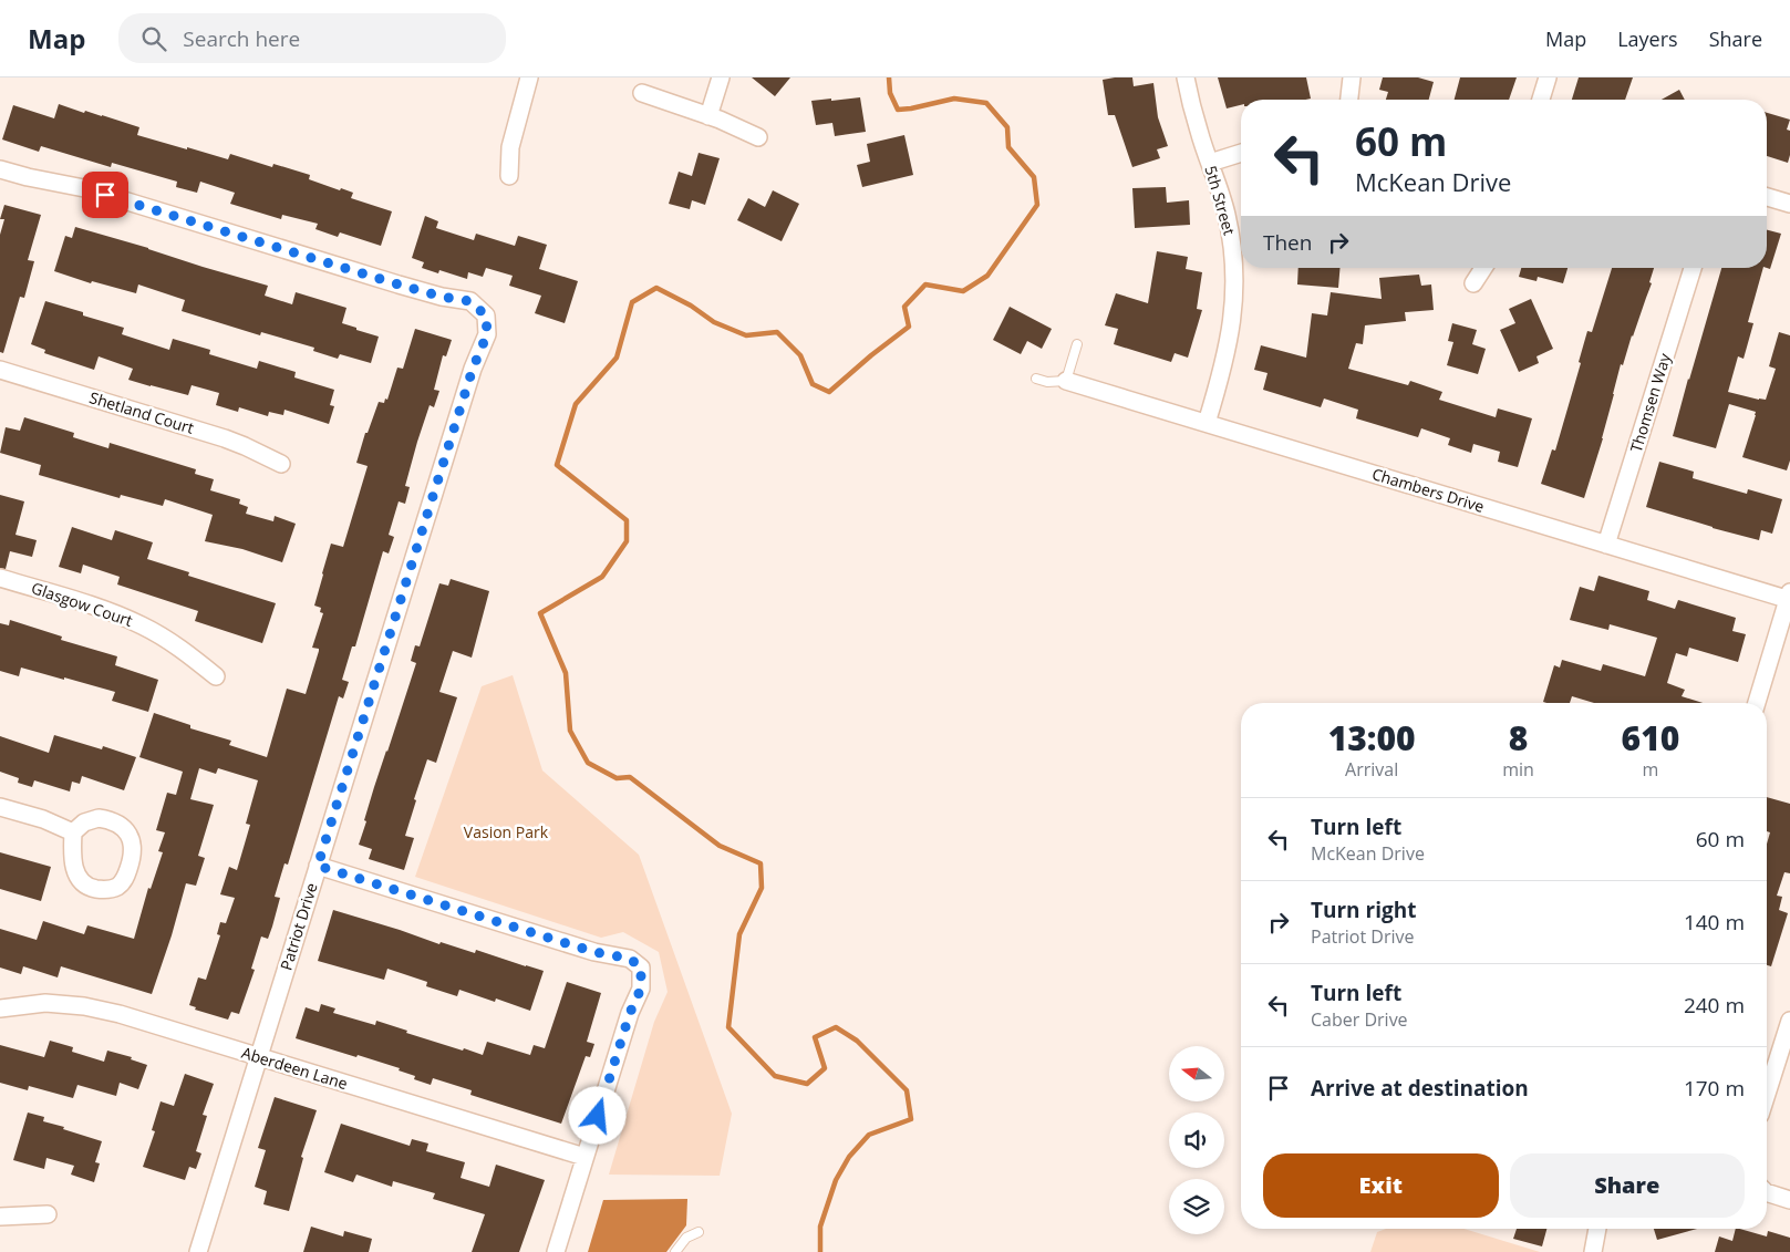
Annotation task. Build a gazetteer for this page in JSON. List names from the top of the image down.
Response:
{
  "streets": {
    "street": [
      "5th Street",
      "Thomsen Way",
      "Shetland Court",
      "Chambers Drive",
      "Glasgow Court",
      "Patriot Drive",
      "Aberdeen Lane"
    ]
  },
  "crossings": [
    ["5th Street", "Chambers Drive"],
    ["Thomsen Way", "Chambers Drive"],
    ["Patriot Drive", "Aberdeen Lane"]
  ],
  "parks": ["Vasion Park"],
  "north": "left",
  "page": {
    "header": "Map",
    "search": "Search here",
    "nav": ["Map", "Layers", "Share"],
    "turn": ["60 m", "McKean Drive"],
    "then": "Then",
    "eta": [
      "13:00",
      "Arrival",
      "8",
      "min",
      "610",
      "m"
    ],
    "list": [
      {
        "name": "Turn left",
        "note": "McKean Drive",
        "value": "60 m"
      },
      {
        "name": "Turn right",
        "note": "Patriot Drive",
        "value": "140 m"
      },
      {
        "name": "Turn left",
        "note": "Caber Drive",
        "value": "240 m"
      },
      {
        "name": "Arrive at destination",
        "value": "170 m"
      }
    ],
    "buttons": ["Exit", "Share"]
  }
}
